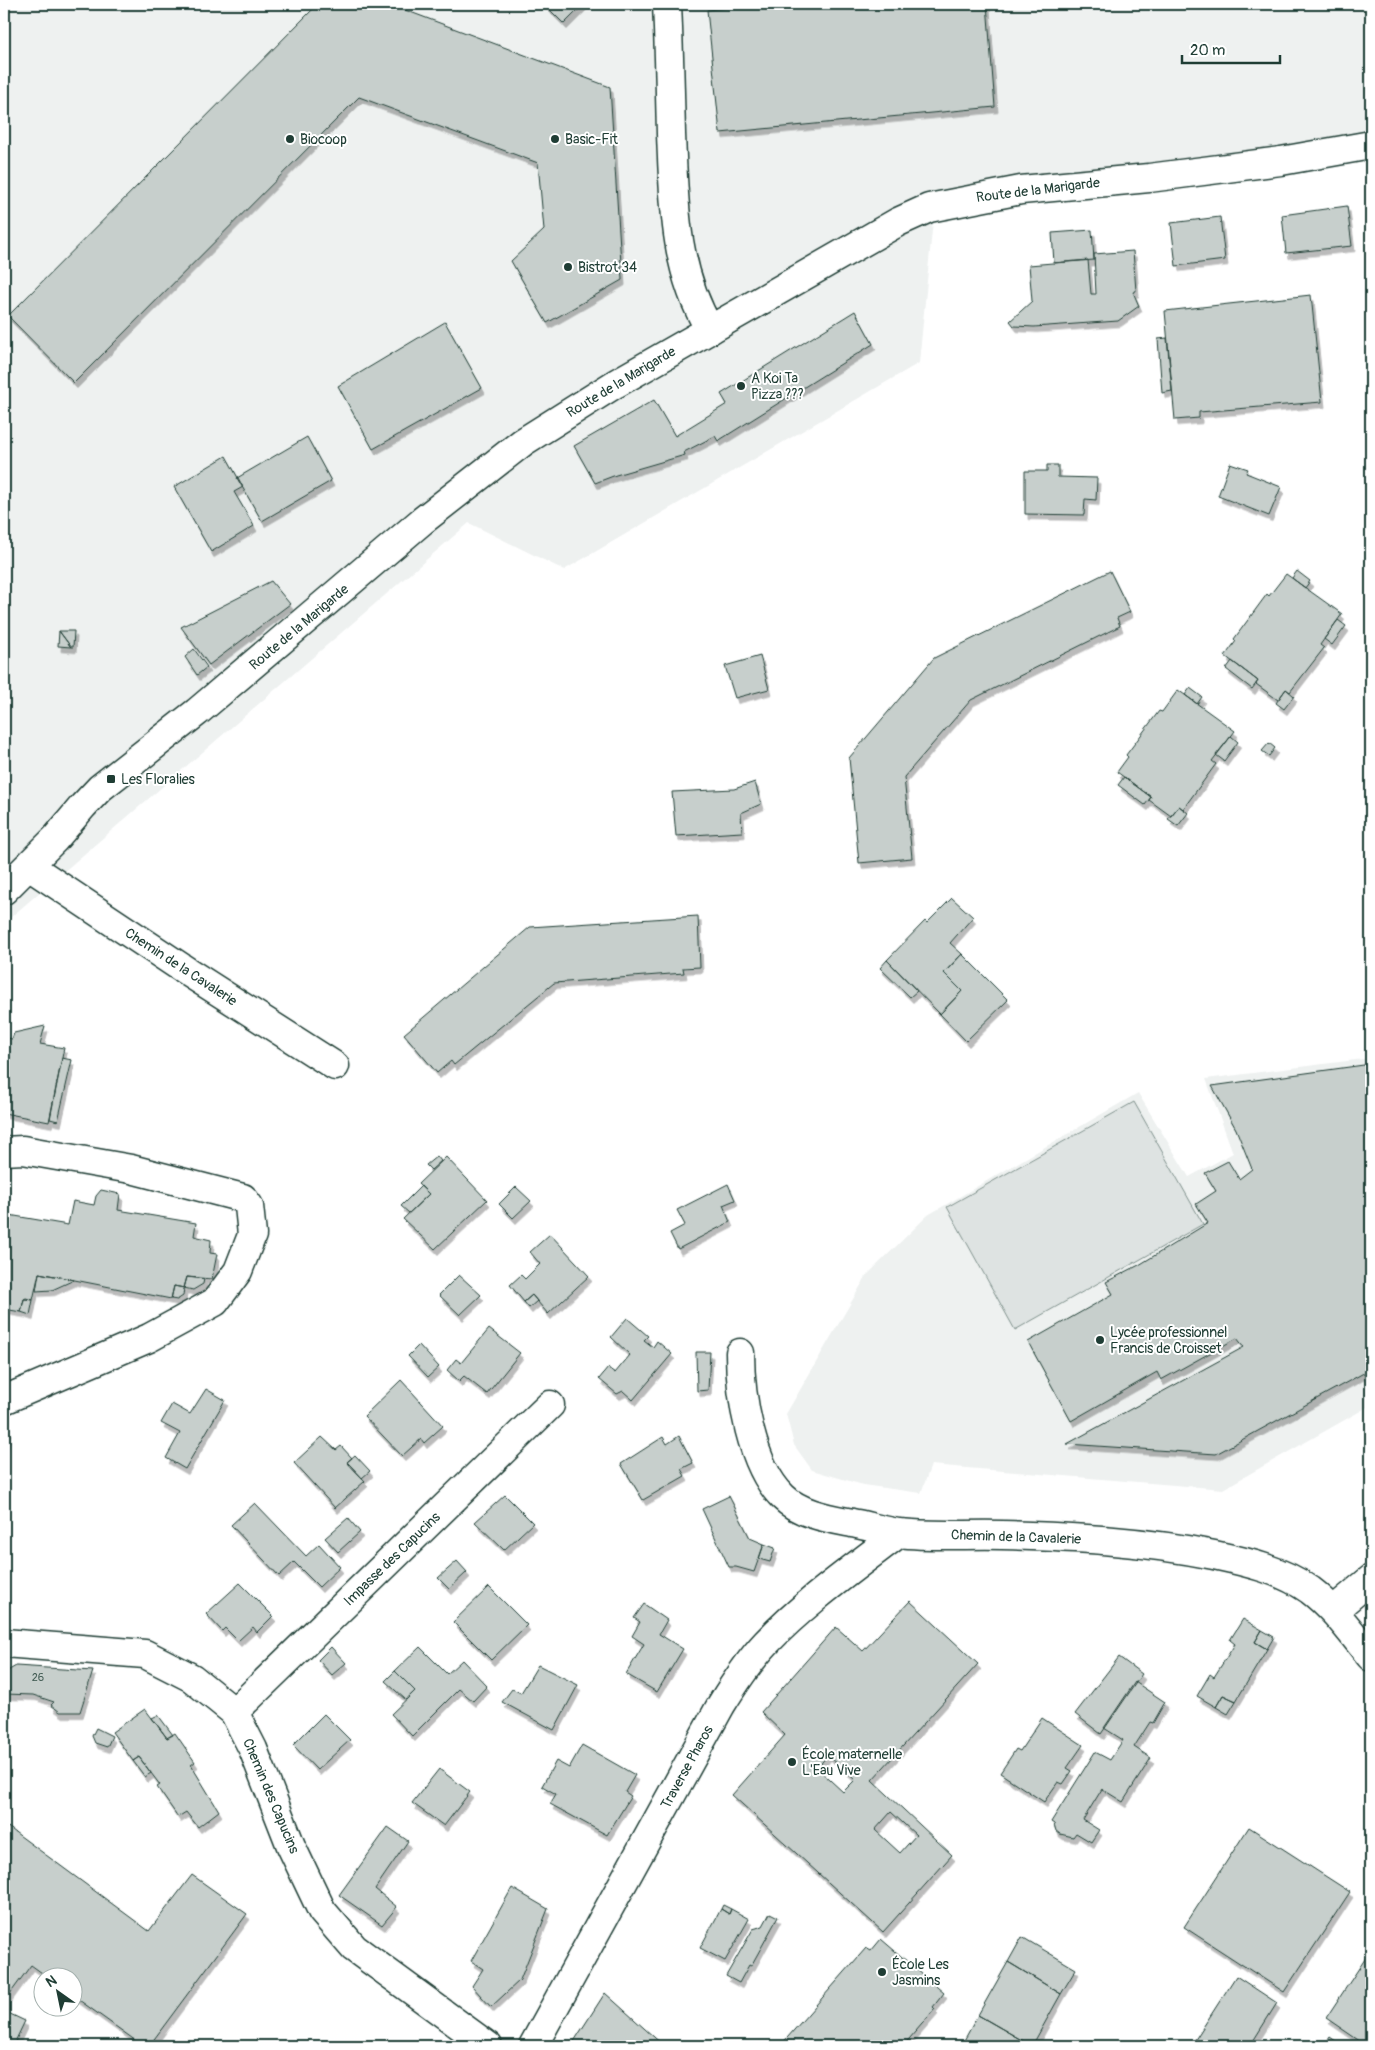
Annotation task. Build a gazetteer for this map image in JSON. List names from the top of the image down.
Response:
{
  "streets": {
    "street": [
      "Route de la Marigarde",
      "Chemin de la Cavalerie",
      "Impasse des Capucins",
      "Traverse Pharos",
      "Chemin des Capucins"
    ]
  },
  "crossings": [
    ["Route de la Marigarde", "Chemin de la Cavalerie"],
    ["Chemin de la Cavalerie", "Traverse Pharos"],
    ["Impasse des Capucins", "Chemin des Capucins"]
  ],
  "places": {
    "other": [
      "Biocoop",
      "Basic-Fit",
      "Bistrot 34",
      "A Koi Ta Pizza ???",
      "Lycée professionnel Francis de Croisset",
      "École maternelle L'Eau Vive",
      "École Les Jasmins"
    ],
    "transit": ["Les Floralies"]
  },
  "house_numbers": ["26"],
  "scale_bar": "20 m",
  "north": "top left"
}
